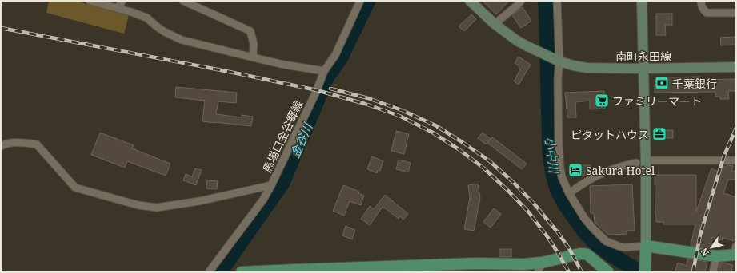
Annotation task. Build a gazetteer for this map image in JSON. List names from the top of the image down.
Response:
{
  "streets": {
    "street": ["南町永田線", "馬場口金谷郷線"]
  },
  "water": ["金谷川", "小中川"],
  "places": {
    "bank": ["千葉銀行"],
    "supermarket": ["ファミリーマート"],
    "office": ["ピタットハウス"],
    "hotel": ["Sakura Hotel"]
  },
  "north": "bottom left"
}
